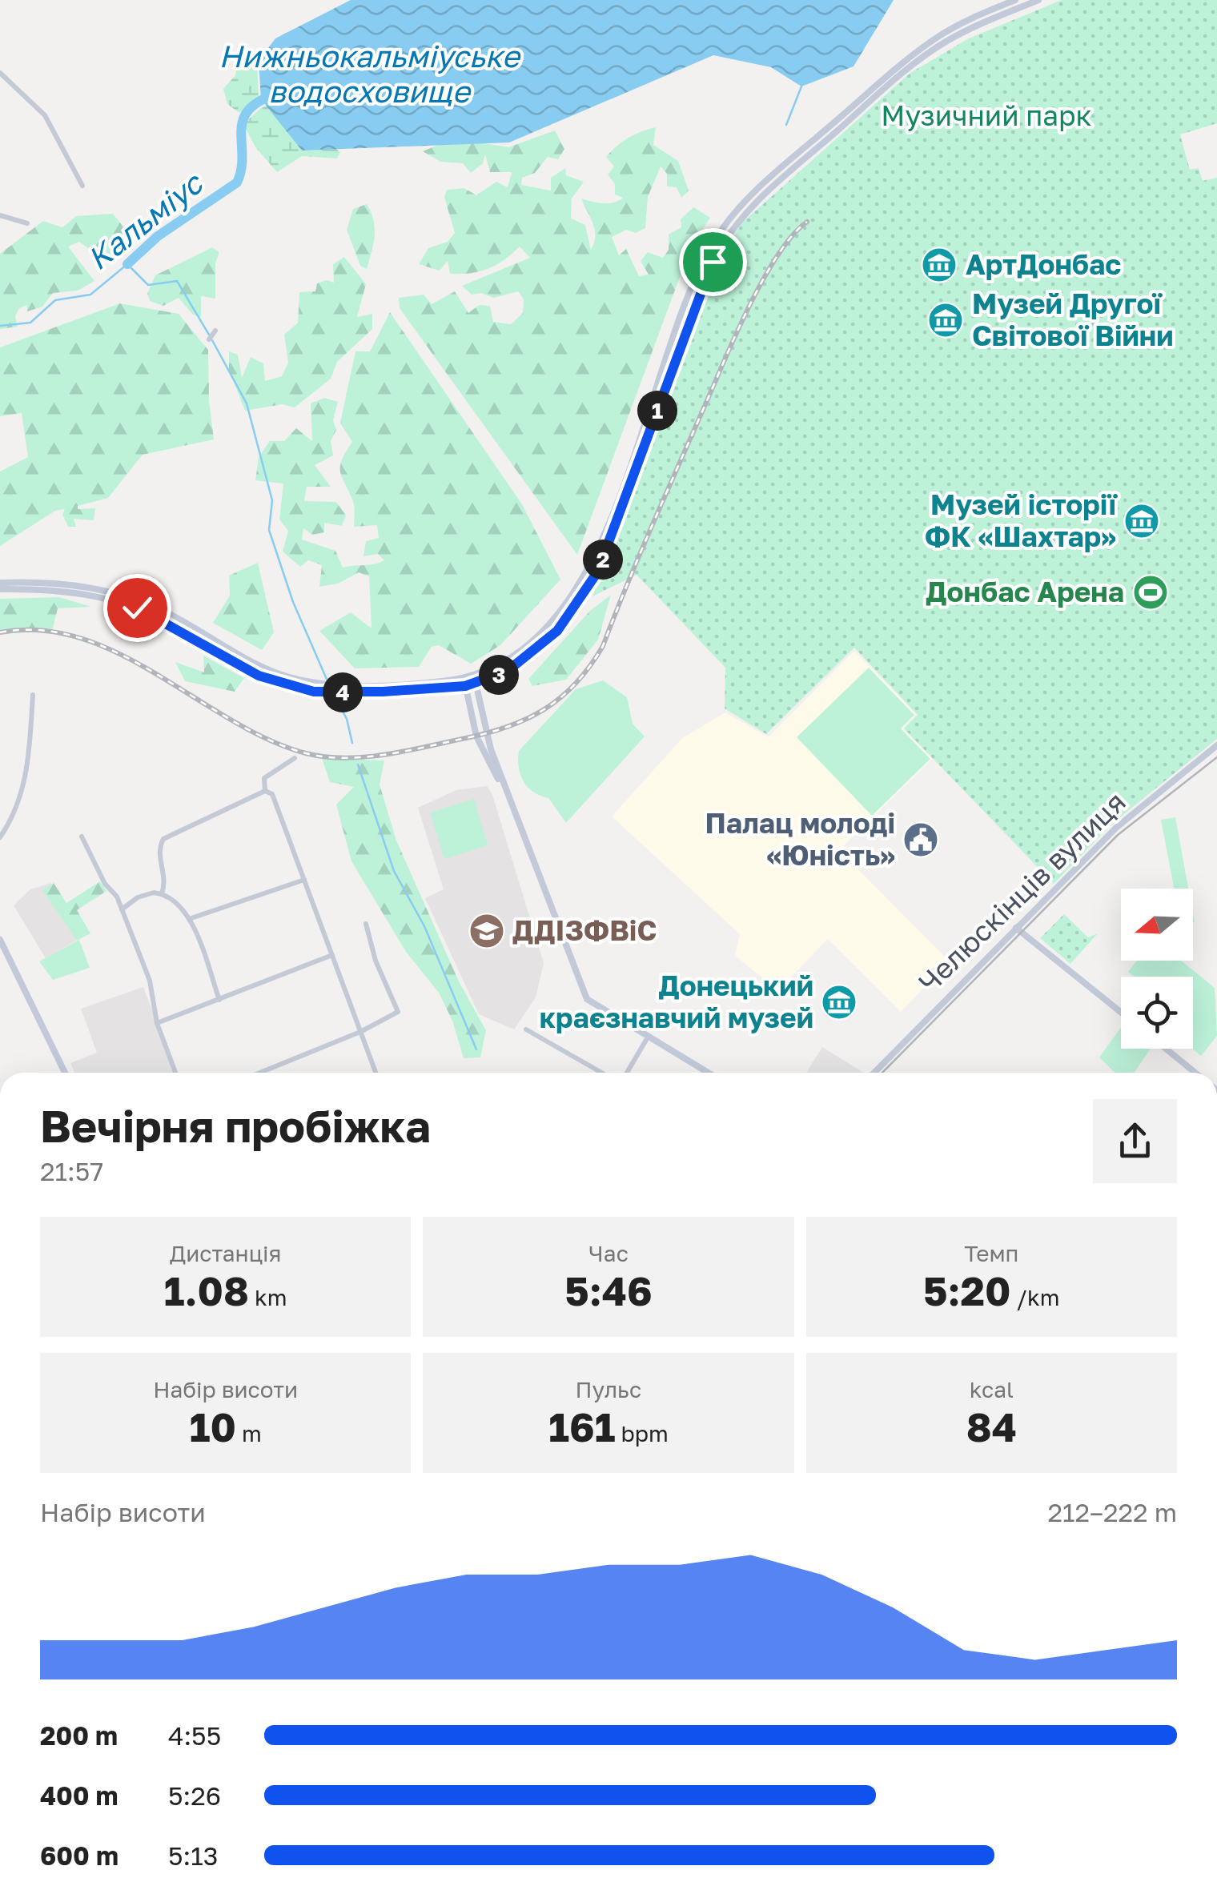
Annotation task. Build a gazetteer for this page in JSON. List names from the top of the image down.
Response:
{
  "streets": {
    "main road": ["Челюскінців вулиця"]
  },
  "water": ["Нижньокальміуське водосховище", "Кальміус"],
  "parks": ["Музичний парк"],
  "places": {
    "museum": [
      "АртДонбас",
      "Музей Другої Світової Війни",
      "Музей історії ФК «Шахтар»",
      "Донецький краєзнавчий музей"
    ],
    "sports": ["Донбас Арена"],
    "public building": ["Палац молоді «Юність»"],
    "school or university": ["ДДІЗФВіС"]
  },
  "north": "left",
  "page": {
    "pins": [
      "1",
      "2",
      "3",
      "4"
    ],
    "heading": ["Вечірня пробіжка", "21:57"],
    "stats": [
      ["Дистанція", "1.08 km"],
      ["Час", "5:46"],
      ["Темп", "5:20 /km"],
      ["Набір висоти", "10 m"],
      ["Пульс", "161 bpm"],
      ["kcal", "84"]
    ],
    "chart": ["Набір висоти", "212–222 m"],
    "list": [
      {
        "name": "200 m",
        "note": "4:55"
      },
      {
        "name": "400 m",
        "note": "5:26"
      },
      {
        "name": "600 m",
        "note": "5:13"
      }
    ]
  }
}
